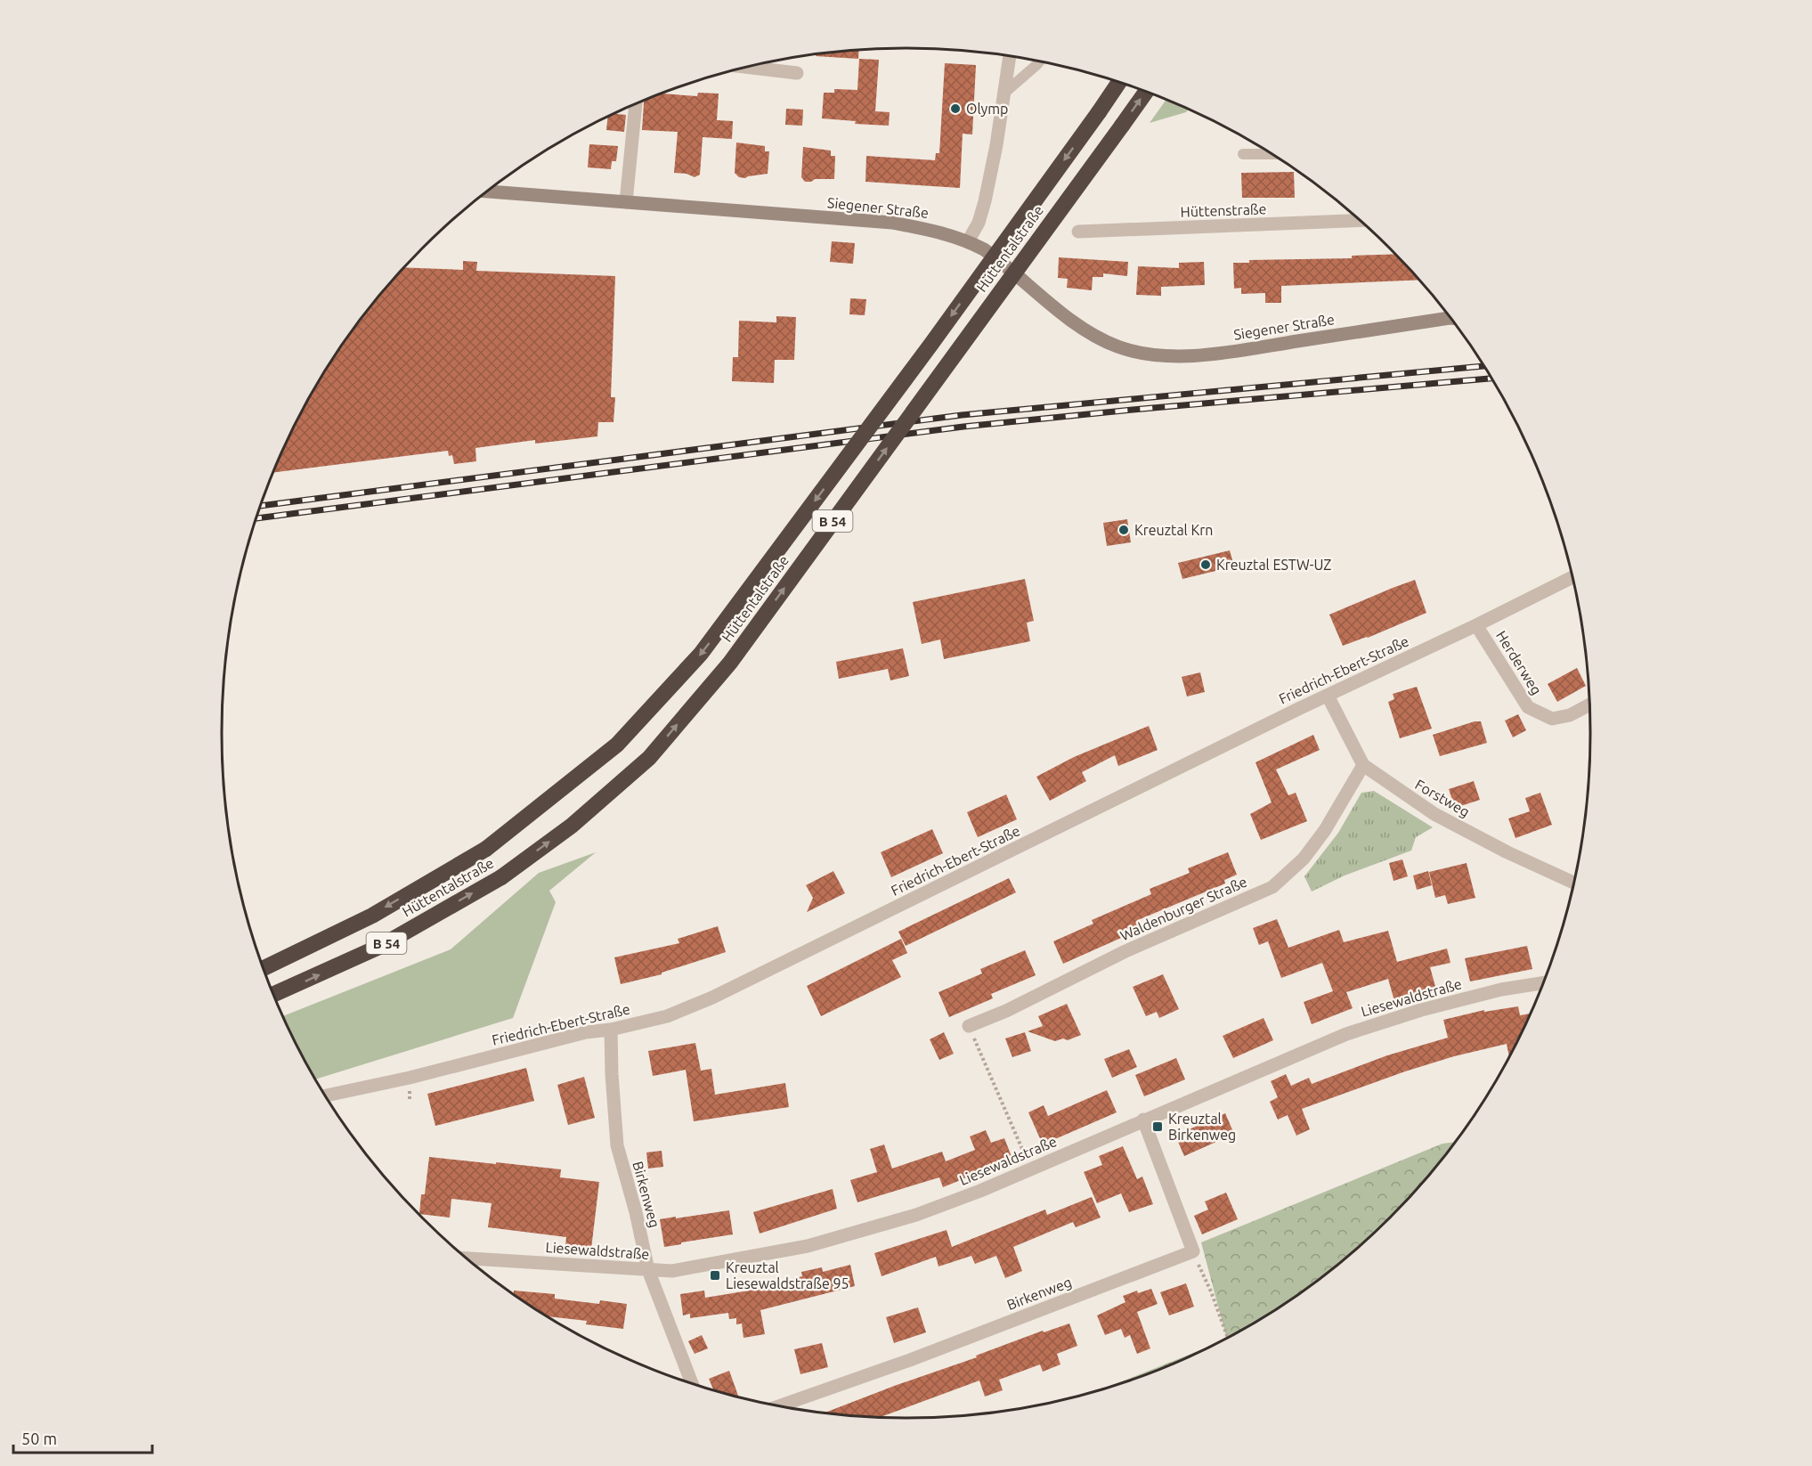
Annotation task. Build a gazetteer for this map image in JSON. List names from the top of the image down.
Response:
{
  "streets": {
    "highway": ["Hüttentalstraße", "B 54"],
    "main road": ["Siegener Straße"],
    "street": [
      "Hüttenstraße",
      "Herderweg",
      "Friedrich-Ebert-Straße",
      "Forstweg",
      "Waldenburger Straße",
      "Liesewaldstraße",
      "Birkenweg"
    ]
  },
  "crossings": [
    ["Herderweg", "Friedrich-Ebert-Straße"],
    ["Friedrich-Ebert-Straße", "Forstweg"],
    ["Friedrich-Ebert-Straße", "Birkenweg"],
    ["Forstweg", "Waldenburger Straße"],
    ["Liesewaldstraße", "Birkenweg"]
  ],
  "places": {
    "other": ["Olymp", "Kreuztal Krn", "Kreuztal ESTW-UZ"],
    "transit": ["Kreuztal Birkenweg", "Kreuztal Liesewaldstraße 95"]
  },
  "scale_bar": "50 m"
}
